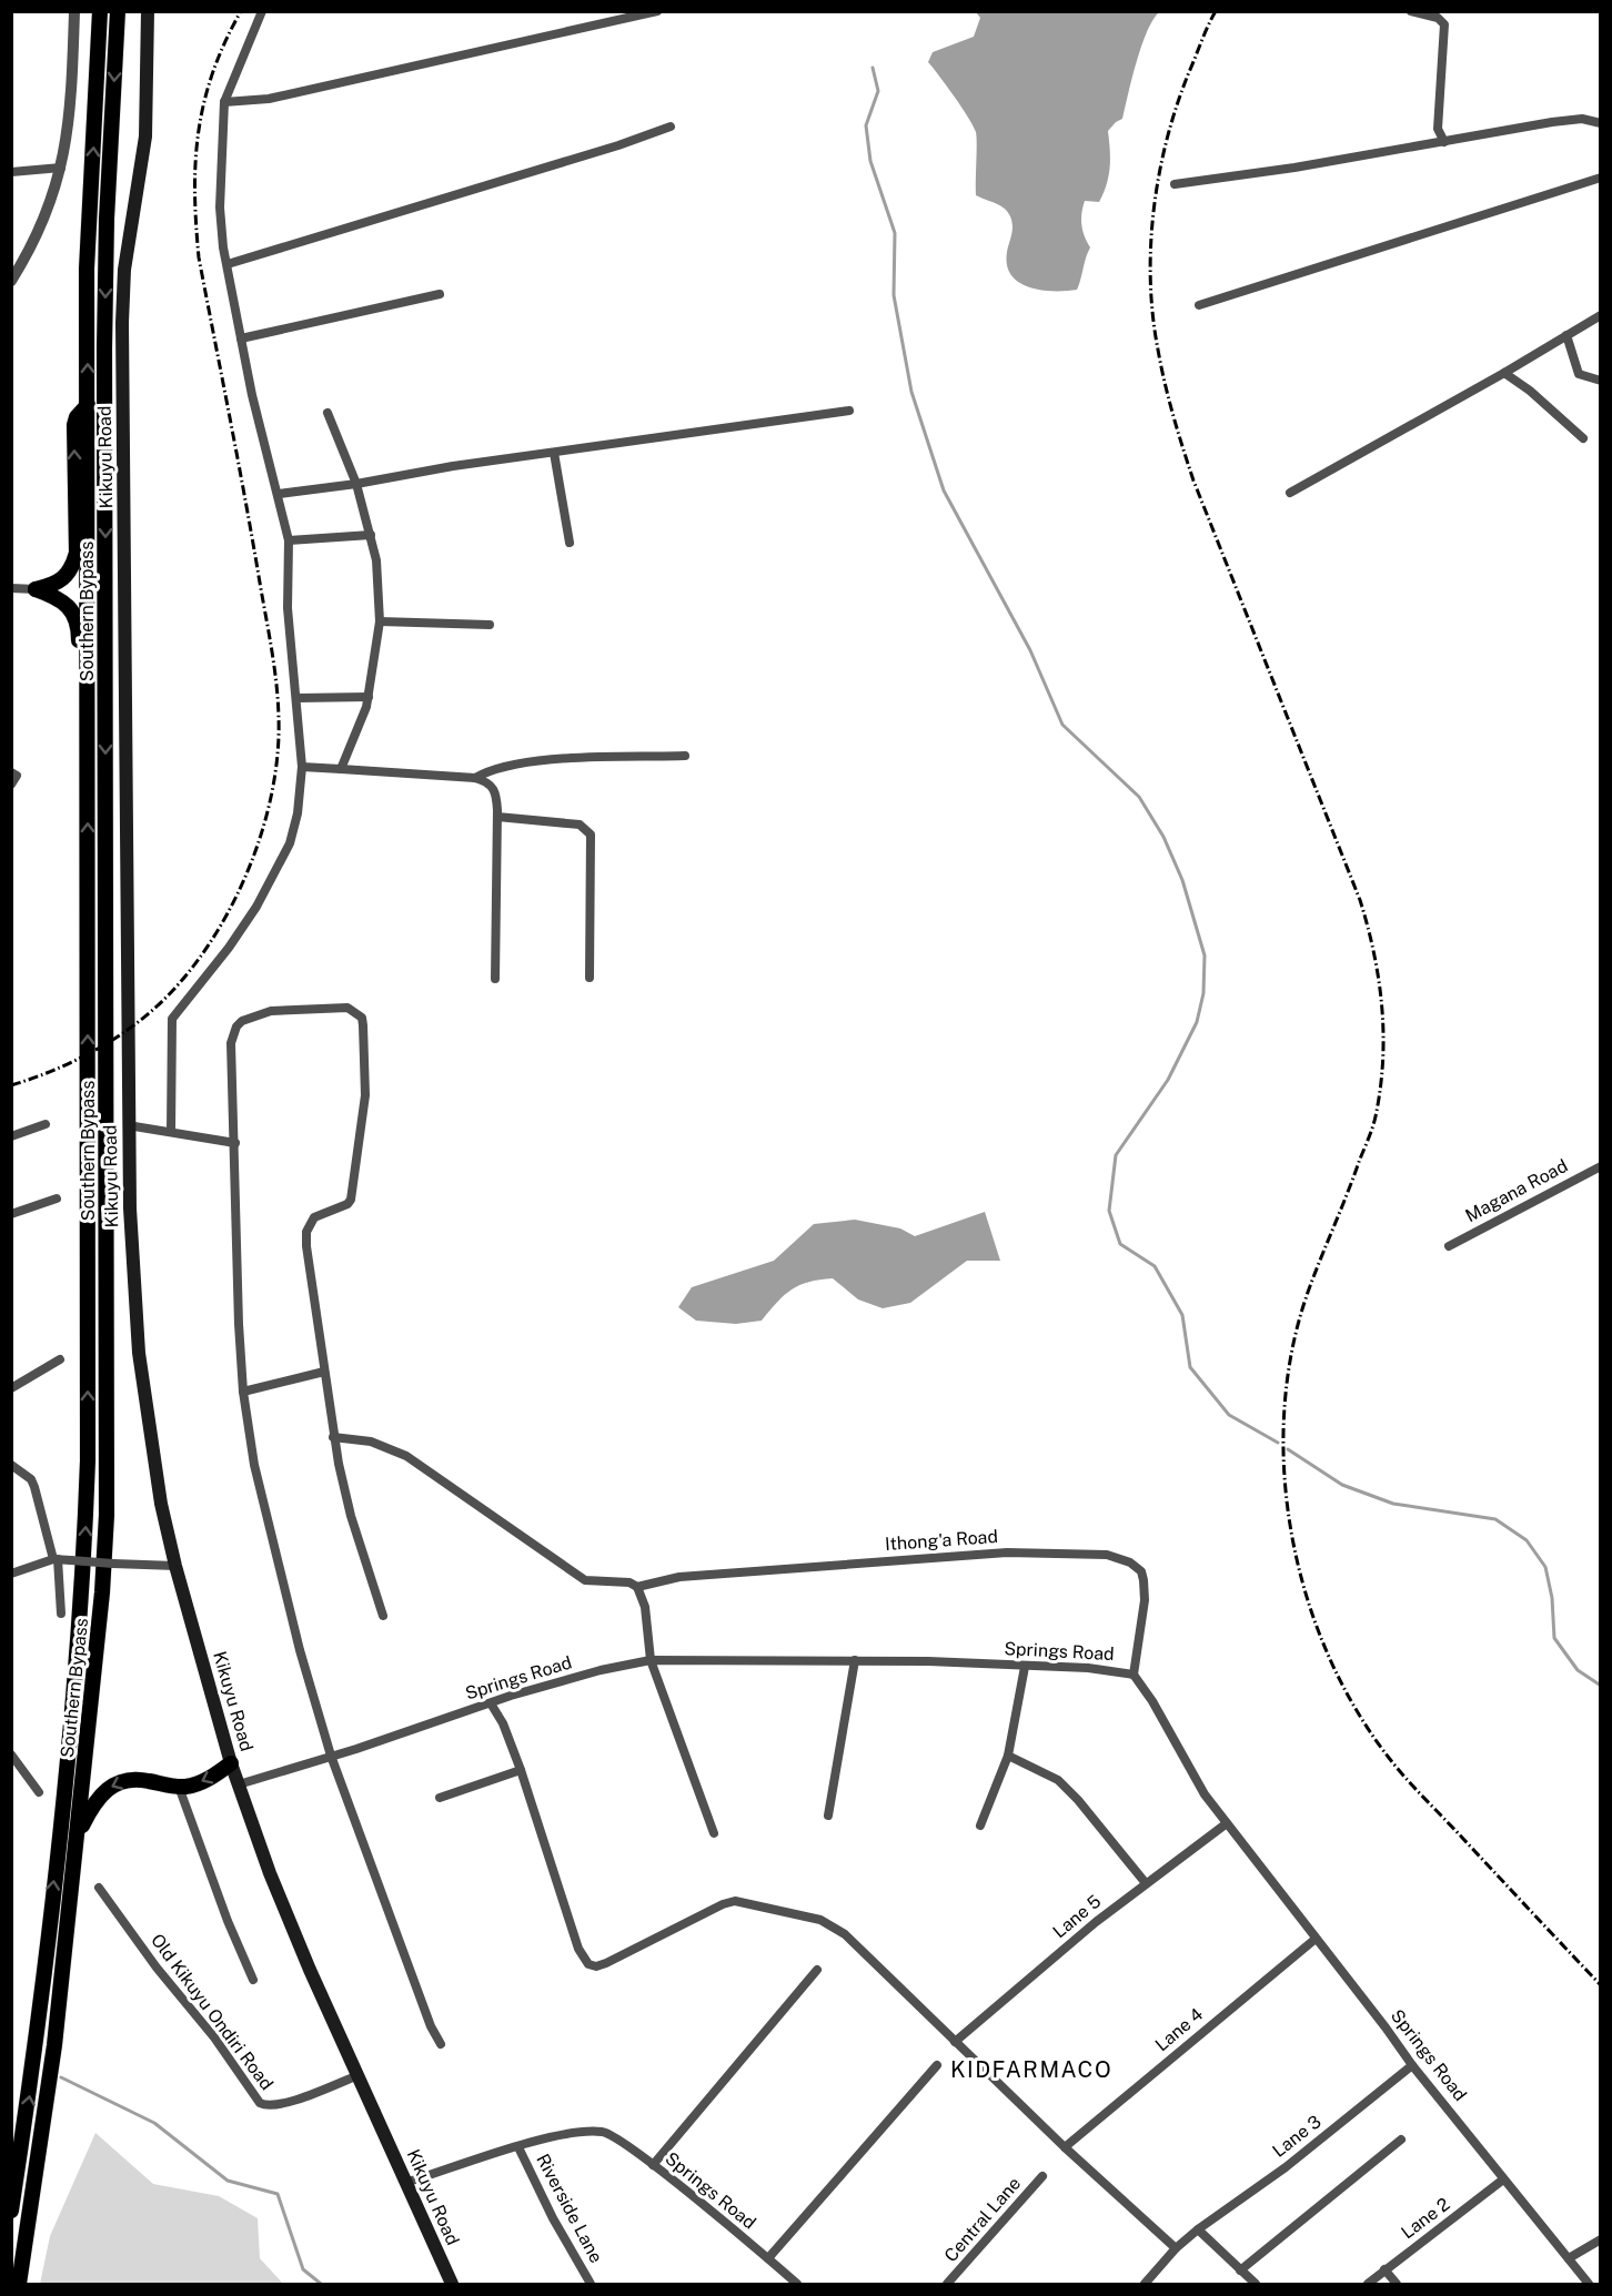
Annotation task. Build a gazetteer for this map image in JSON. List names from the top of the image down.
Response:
{
  "streets": {
    "highway": ["Southern Bypass"],
    "main road": ["Kikuyu Road"],
    "street": [
      "Magana Road",
      "Ithong'a Road",
      "Springs Road",
      "Lane 5",
      "Old Kikuyu Ondiri Road",
      "Lane 4",
      "Lane 3",
      "Riverside Lane",
      "Lane 2",
      "Central Lane"
    ]
  },
  "crossings": [
    ["Kikuyu Road", "Springs Road"],
    ["Kikuyu Road", "Old Kikuyu Ondiri Road"],
    ["Ithong'a Road", "Springs Road"],
    ["Springs Road", "Lane 5"],
    ["Springs Road", "Lane 4"],
    ["Springs Road", "Lane 3"],
    ["Springs Road", "Riverside Lane"],
    ["Springs Road", "Lane 2"]
  ],
  "districts": ["KIDFARMACO"]
}
